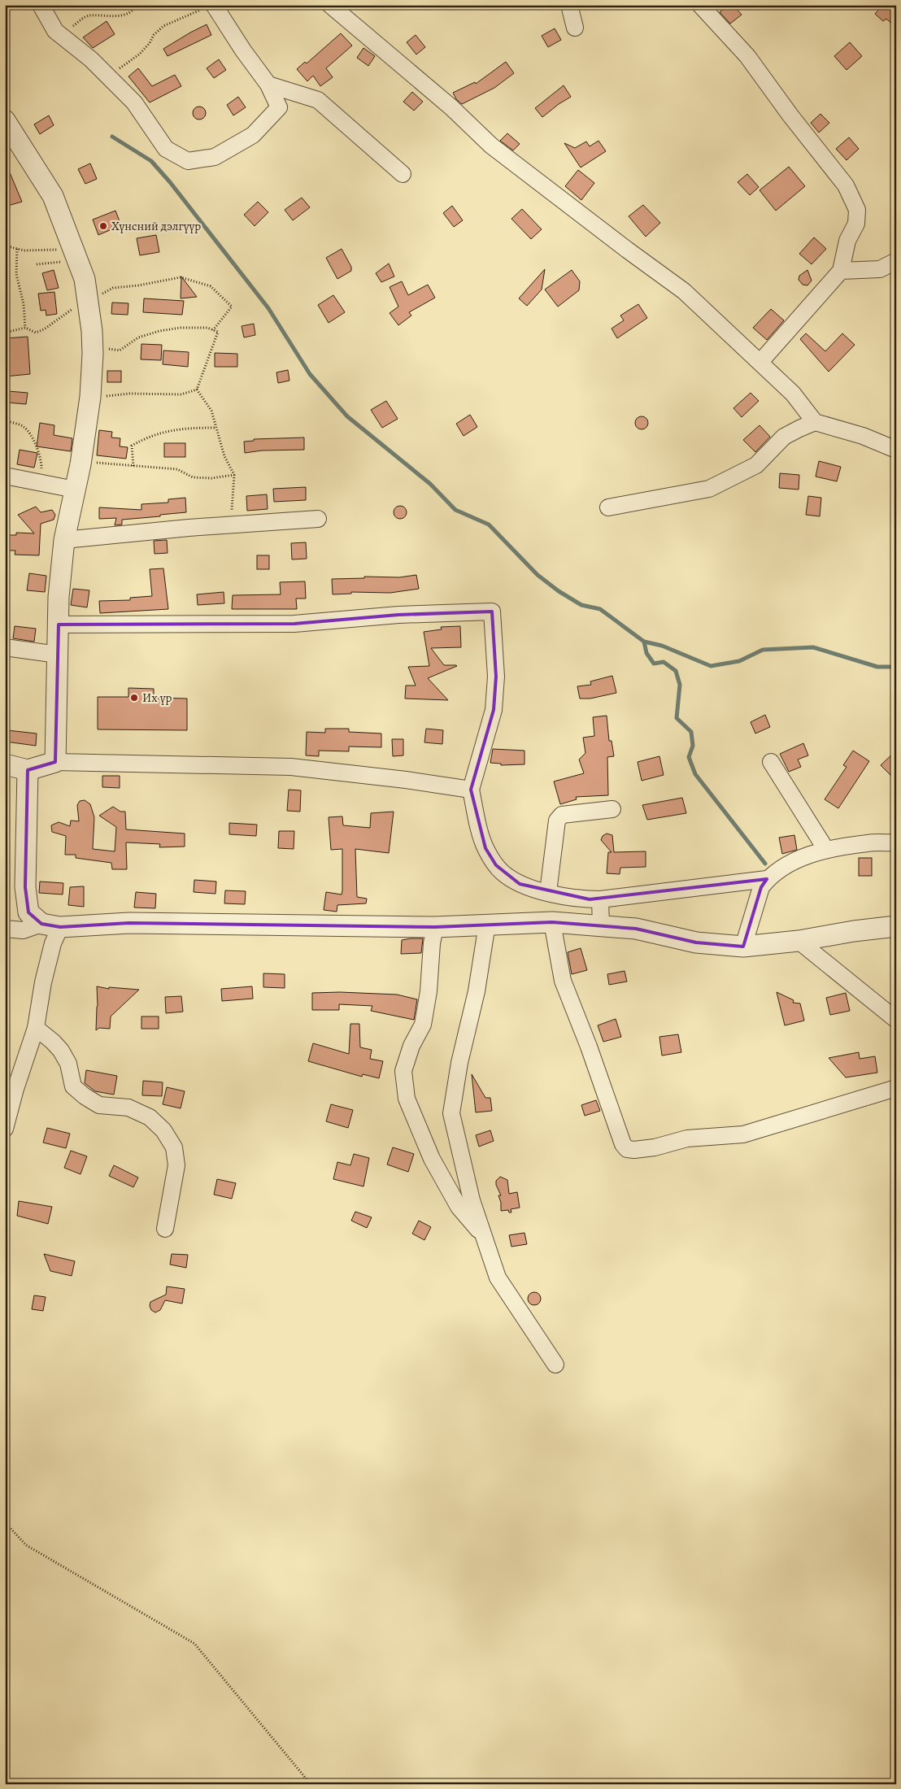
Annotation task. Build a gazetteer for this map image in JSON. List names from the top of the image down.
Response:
{
  "places": ["Хүнсний дэлгүүр", "Их үр"]
}
